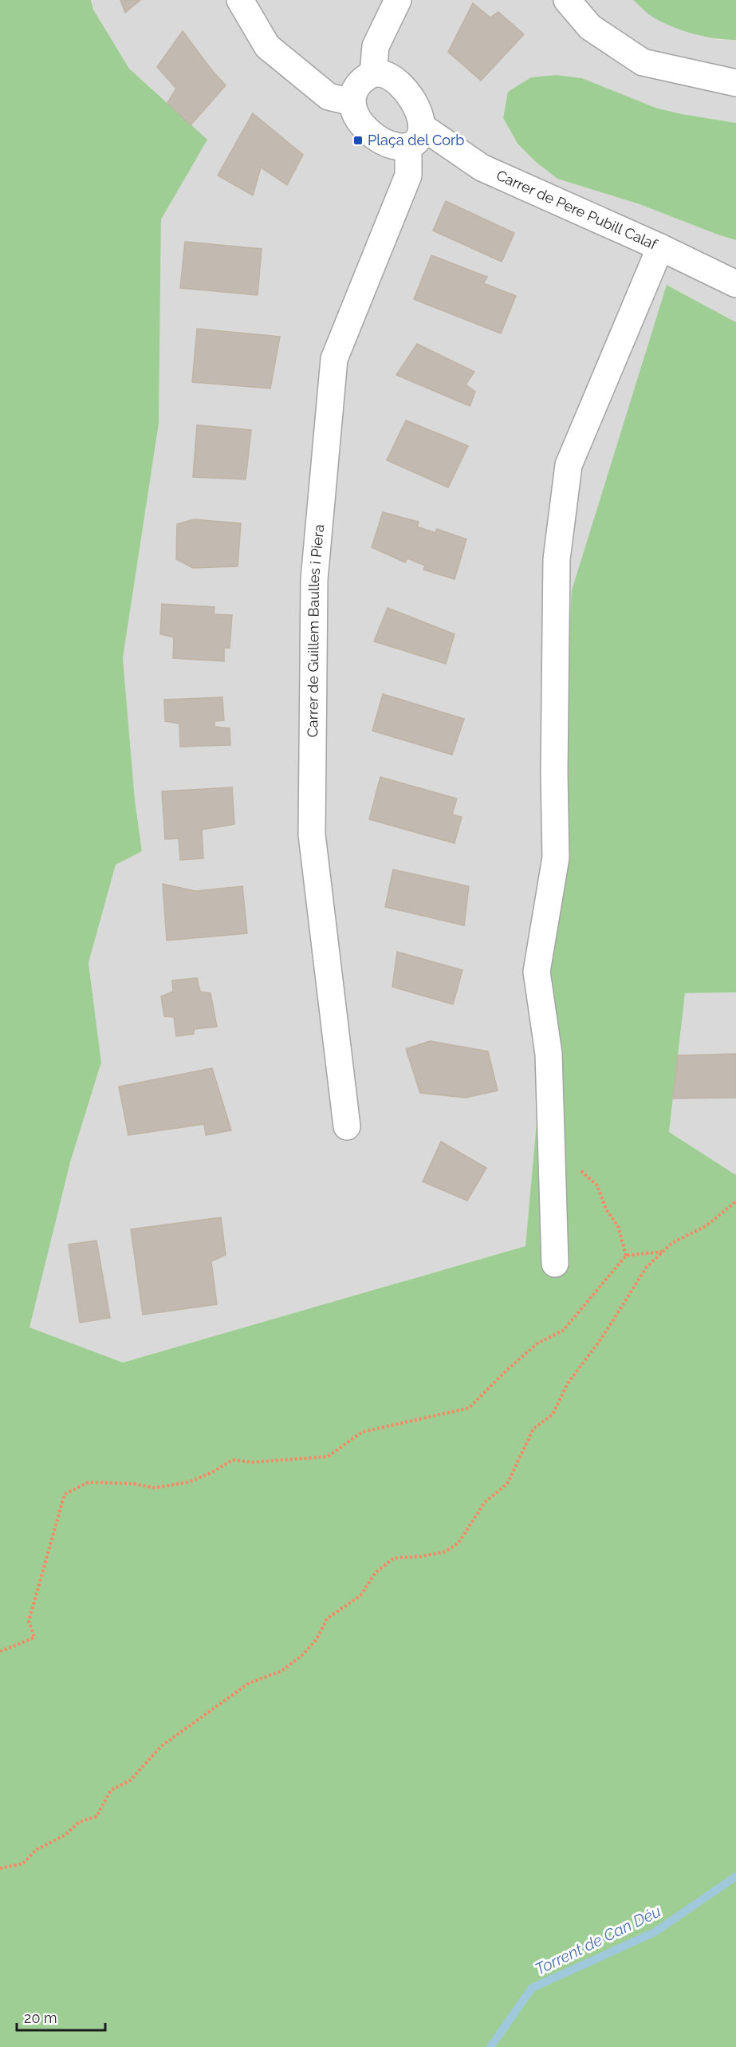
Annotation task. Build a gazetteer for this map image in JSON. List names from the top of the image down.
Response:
{
  "streets": {
    "street": ["Carrer de Pere Pubill Calaf", "Carrer de Guillem Baulles i Piera"]
  },
  "crossings": [
    ["Carrer de Pere Pubill Calaf", "Carrer de Guillem Baulles i Piera"]
  ],
  "water": ["Torrent de Can Déu"],
  "places": {
    "transit": ["Plaça del Corb"]
  },
  "scale_bar": "20 m"
}
